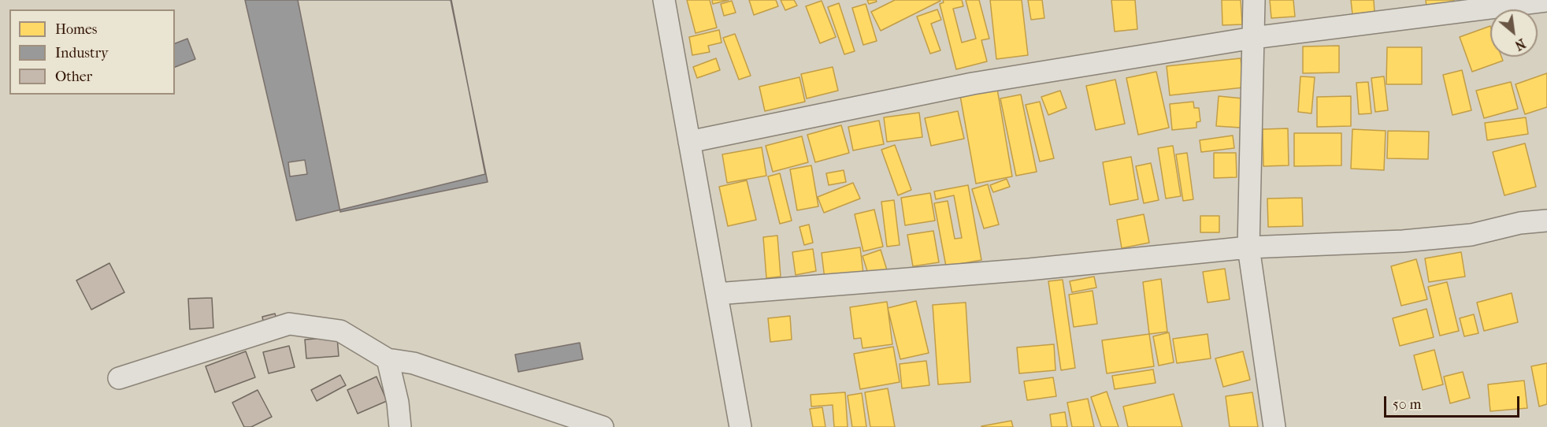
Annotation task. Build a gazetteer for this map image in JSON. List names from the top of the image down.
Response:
{
  "legend": ["Homes", "Industry", "Other"],
  "scale_bar": "50 m",
  "north": "bottom right"
}
